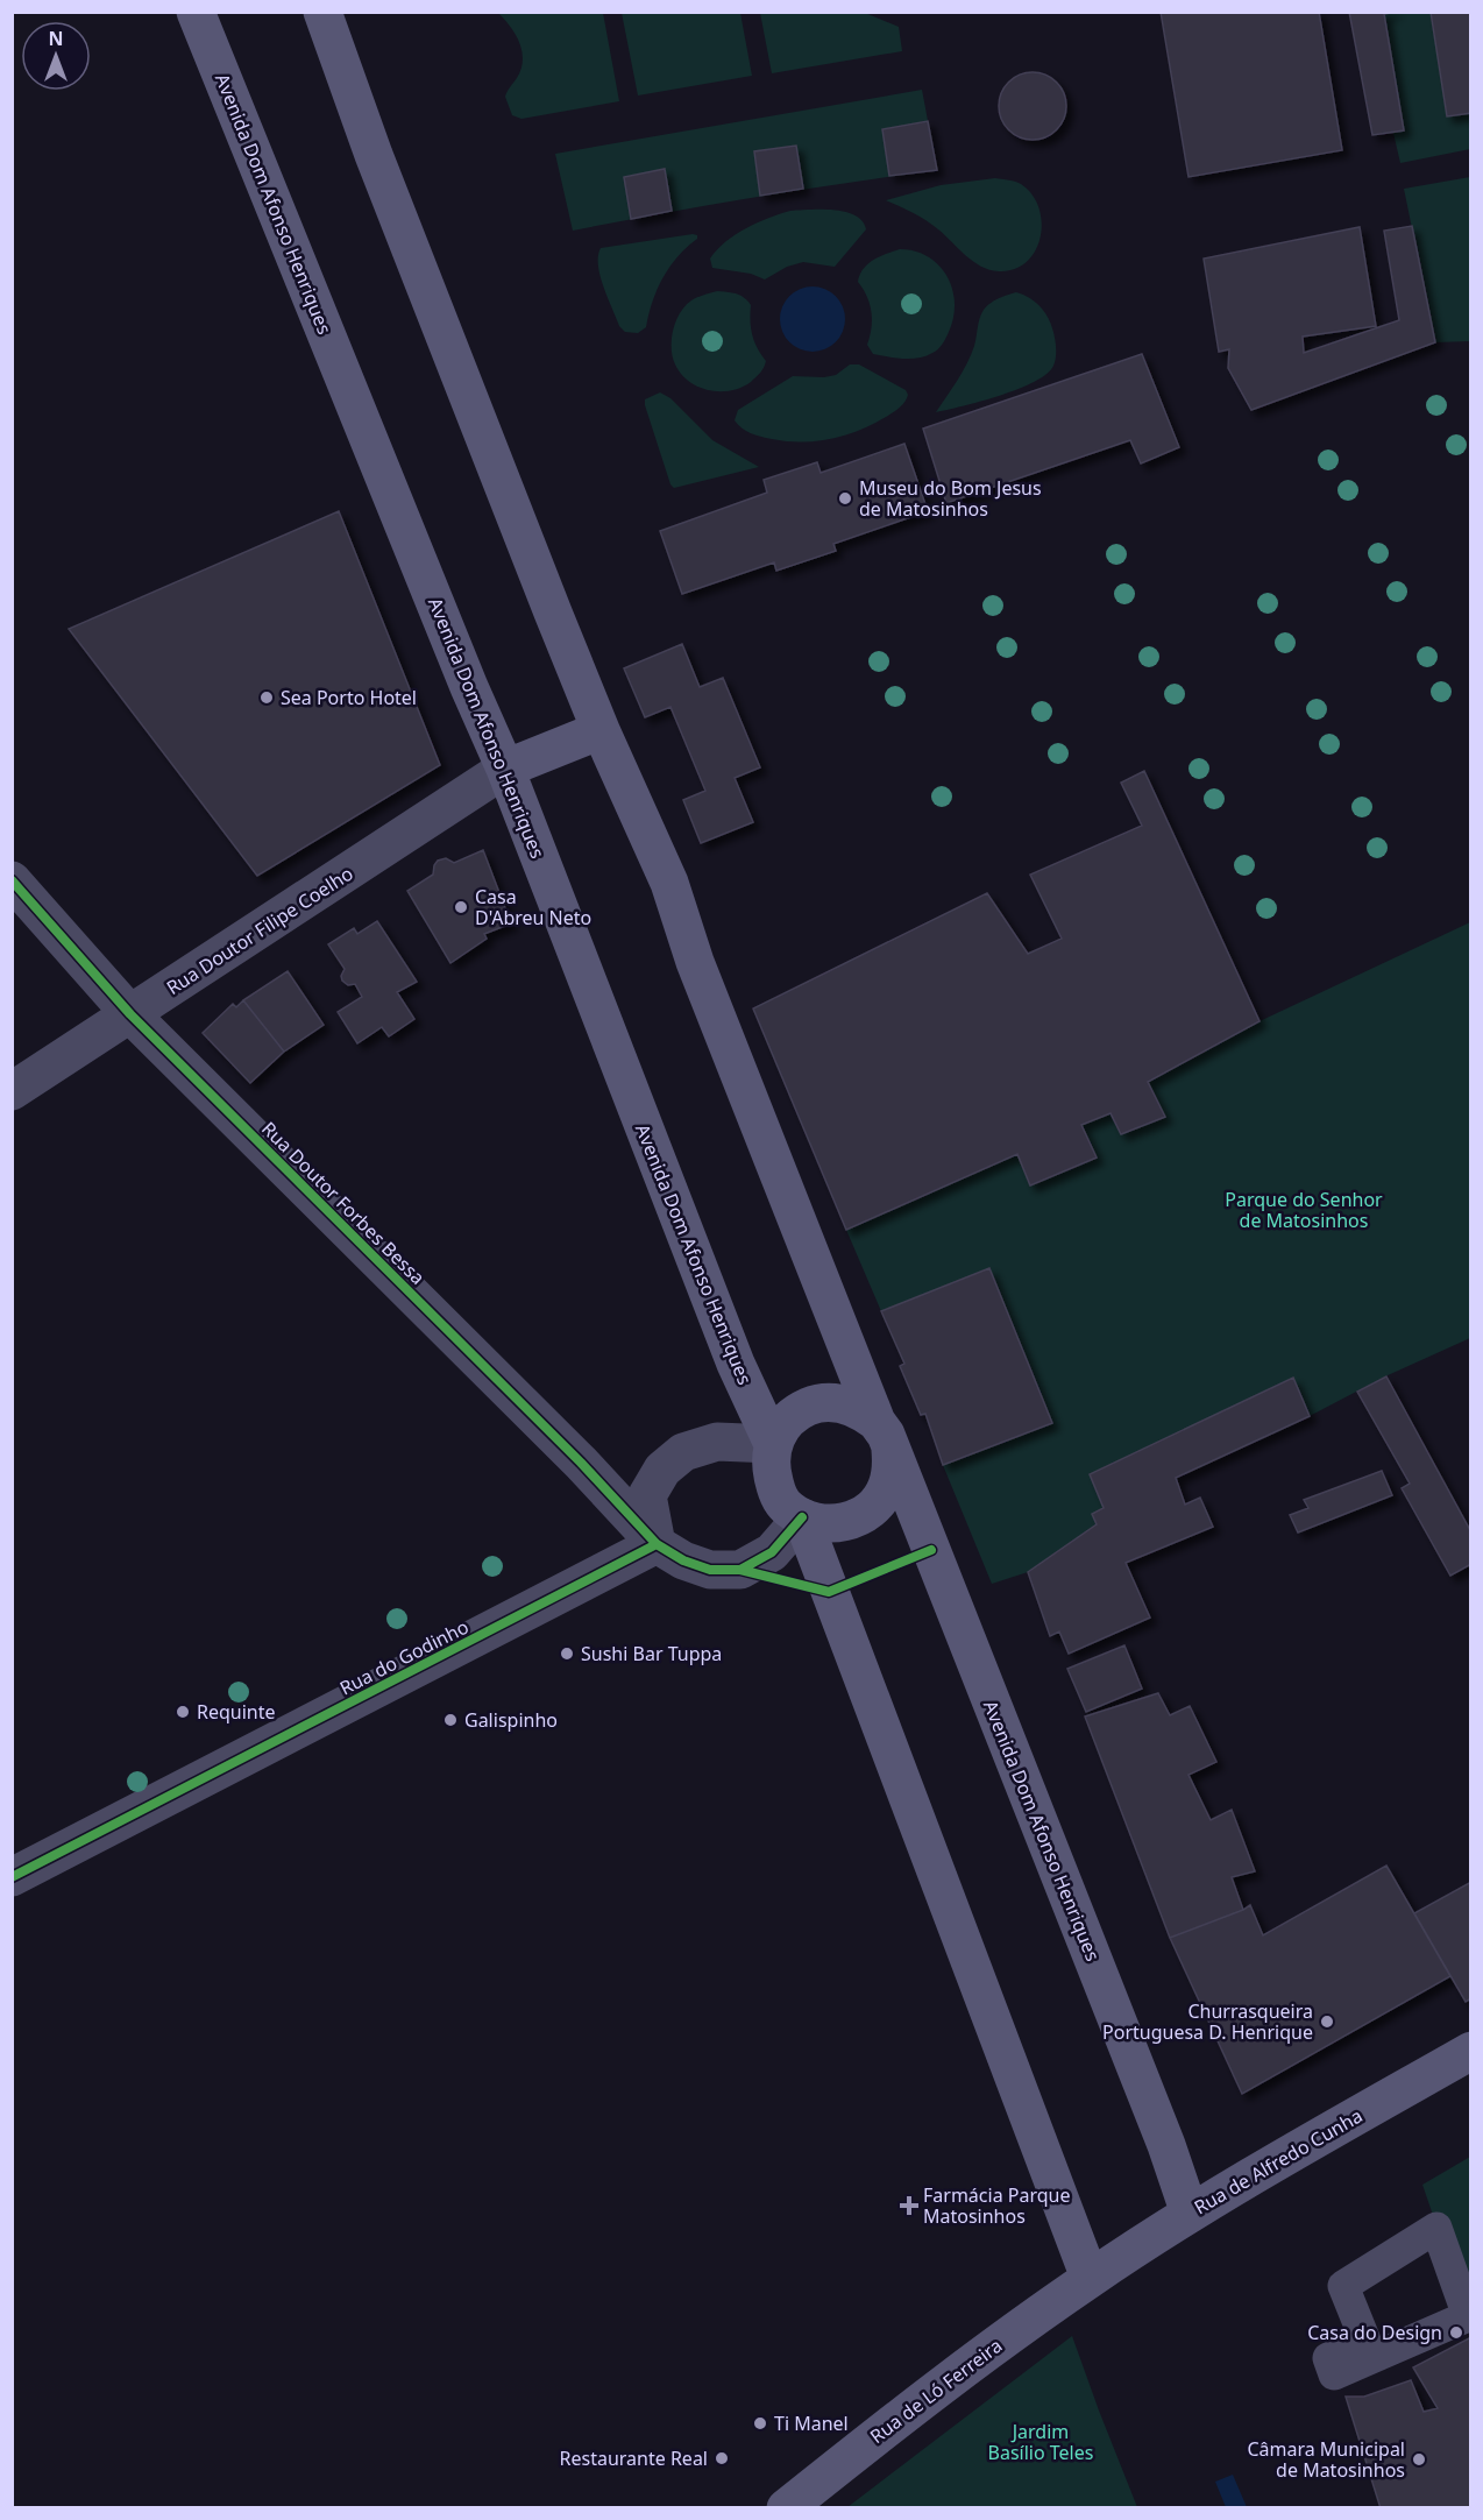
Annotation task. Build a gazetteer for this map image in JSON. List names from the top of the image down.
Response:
{
  "streets": {
    "main road": ["Avenida Dom Afonso Henriques", "Rua de Alfredo Cunha", "Rua de Ló Ferreira"],
    "street": ["Rua Doutor Filipe Coelho", "Rua Doutor Forbes Bessa", "Rua do Godinho"]
  },
  "crossings": [
    ["Avenida Dom Afonso Henriques", "Rua Doutor Filipe Coelho"],
    ["Avenida Dom Afonso Henriques", "Rua Doutor Forbes Bessa"],
    ["Avenida Dom Afonso Henriques", "Rua do Godinho"],
    ["Avenida Dom Afonso Henriques", "Rua de Alfredo Cunha"],
    ["Avenida Dom Afonso Henriques", "Rua de Ló Ferreira"],
    ["Rua Doutor Filipe Coelho", "Rua Doutor Forbes Bessa"],
    ["Rua Doutor Forbes Bessa", "Rua do Godinho"],
    ["Rua de Alfredo Cunha", "Rua de Ló Ferreira"]
  ],
  "parks": ["Parque do Senhor de Matosinhos", "Jardim Basílio Teles"],
  "places": {
    "other": [
      "Museu do Bom Jesus de Matosinhos",
      "Sea Porto Hotel",
      "Casa D'Abreu Neto",
      "Sushi Bar Tuppa",
      "Requinte",
      "Galispinho",
      "Churrasqueira Portuguesa D. Henrique",
      "Casa do Design",
      "Ti Manel",
      "Restaurante Real",
      "Câmara Municipal de Matosinhos"
    ],
    "health": ["Farmácia Parque Matosinhos"]
  },
  "north": "top"
}
